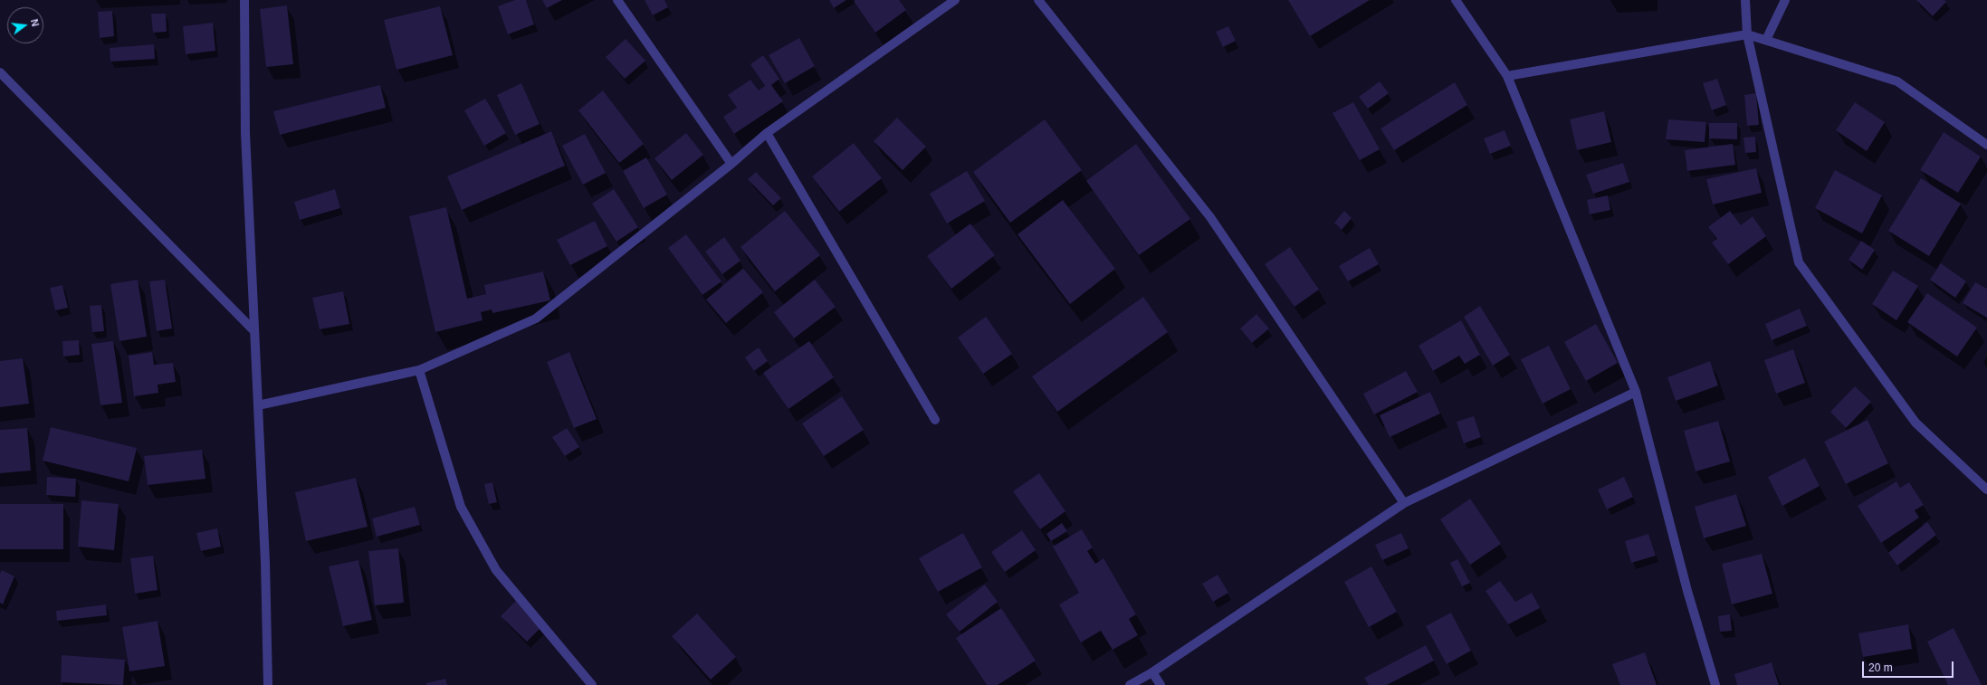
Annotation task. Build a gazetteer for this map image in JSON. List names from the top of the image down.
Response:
{
  "scale_bar": "20 m",
  "north": "right"
}
